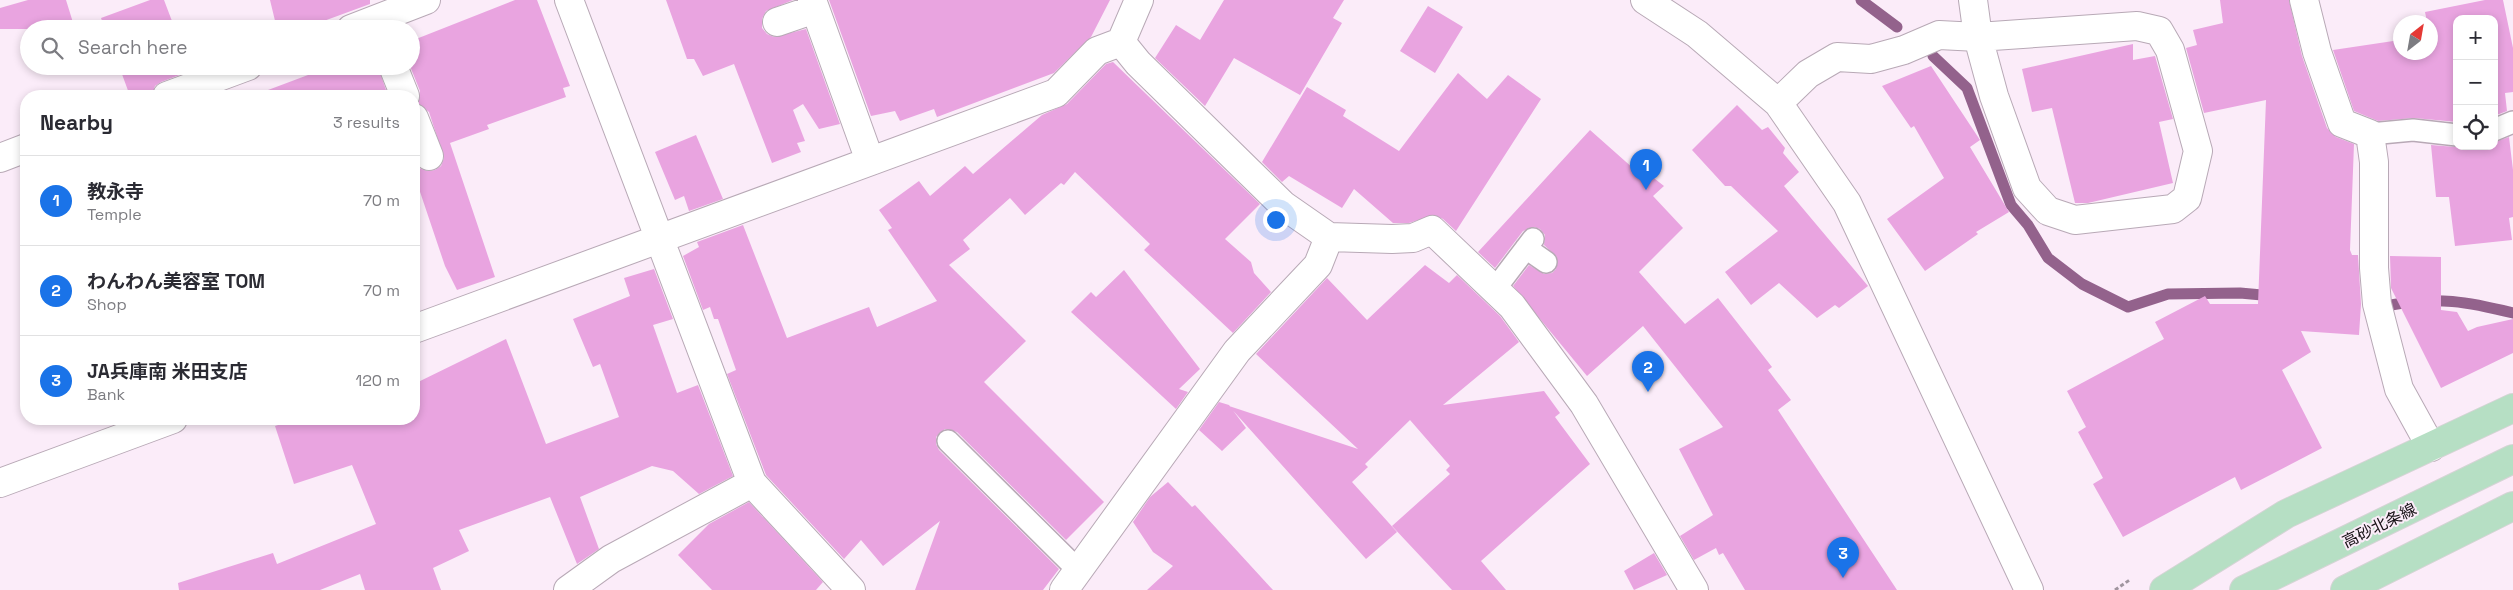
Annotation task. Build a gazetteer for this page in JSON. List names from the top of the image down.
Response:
{
  "streets": {
    "main road": ["高砂北条線"]
  },
  "north": "top right",
  "page": {
    "map_buttons": ["+", "−"],
    "search": "Search here",
    "heading": ["Nearby", "3 results"],
    "pins": ["1", "2", "3"],
    "list": [
      {
        "mark": "1",
        "name": "教永寺",
        "note": "Temple",
        "value": "70 m"
      },
      {
        "mark": "2",
        "name": "わんわん美容室 TOM",
        "note": "Shop",
        "value": "70 m"
      },
      {
        "mark": "3",
        "name": "JA兵庫南 米田支店",
        "note": "Bank",
        "value": "120 m"
      }
    ]
  }
}
